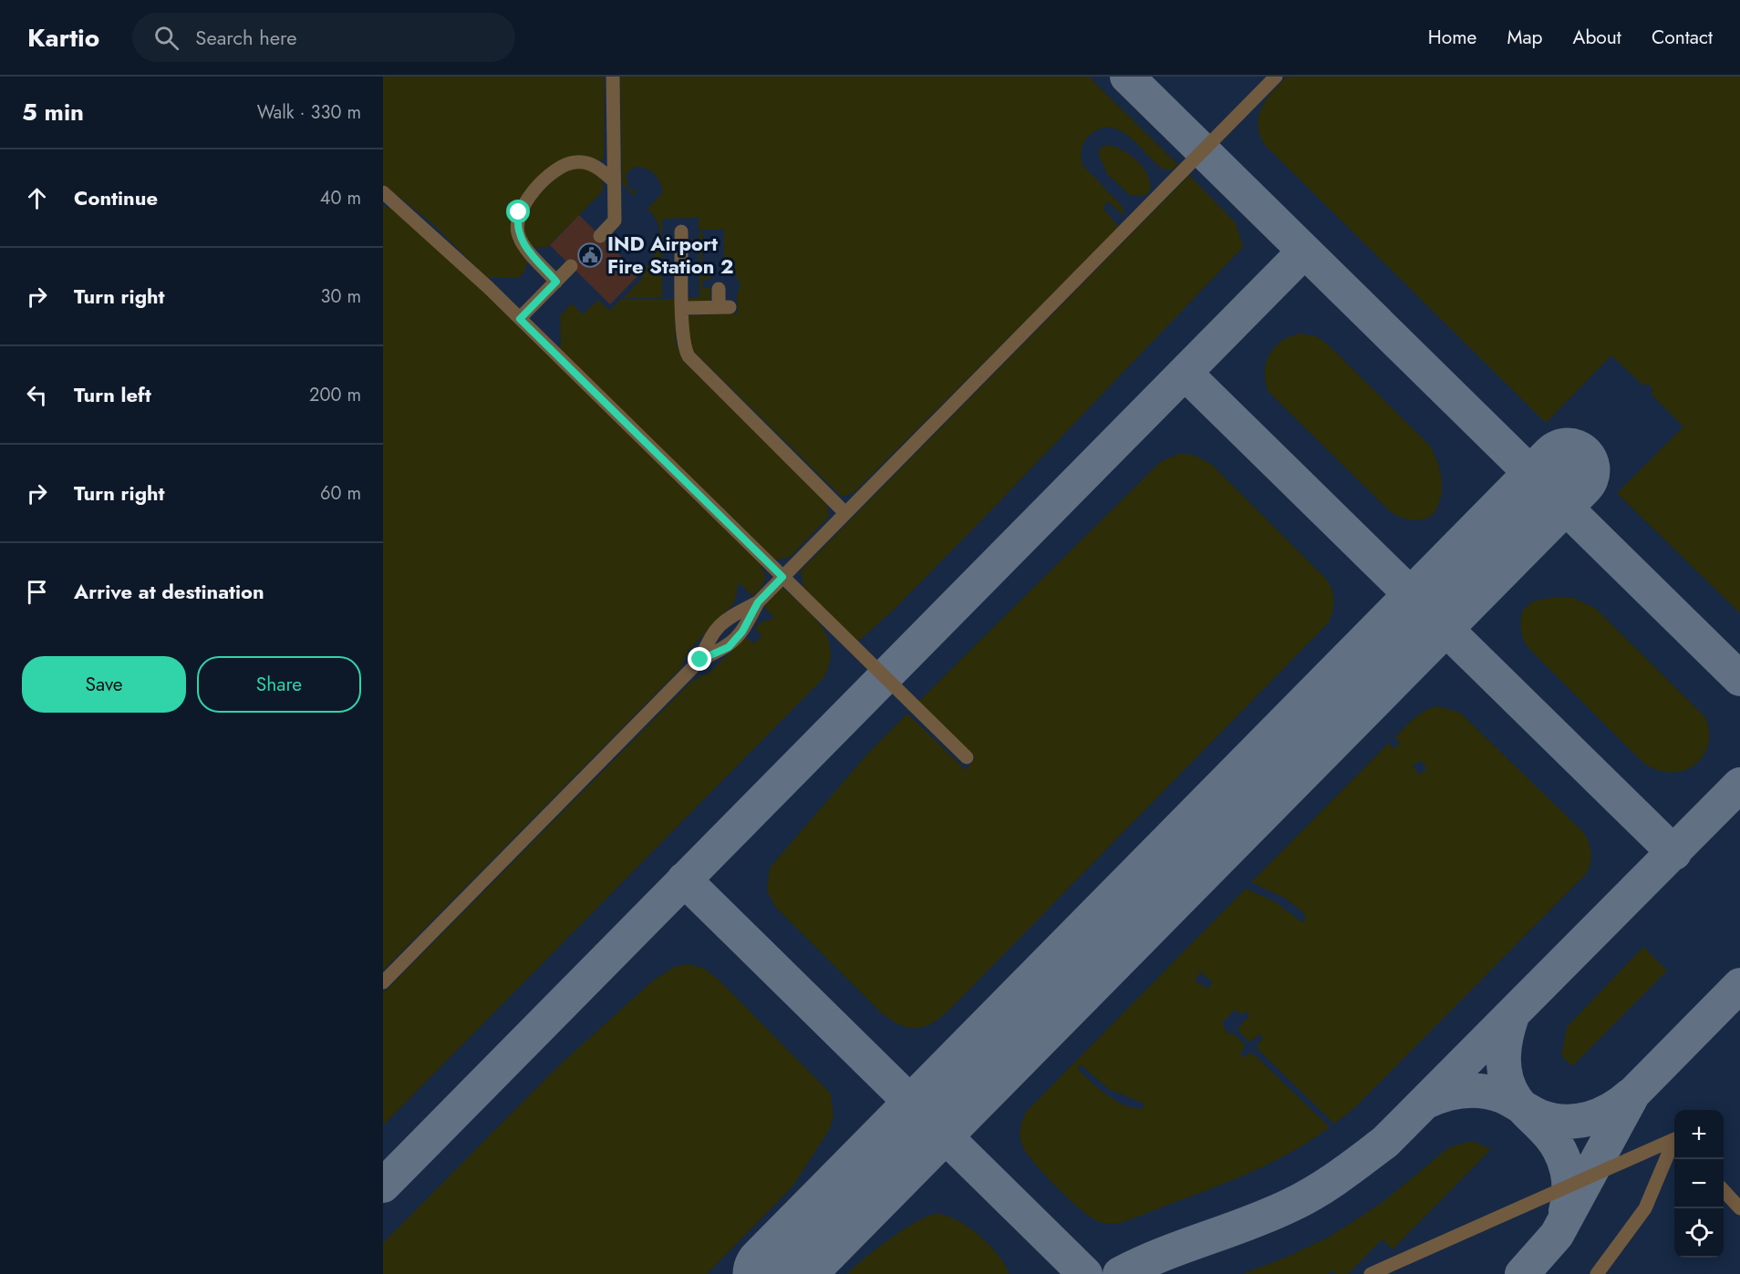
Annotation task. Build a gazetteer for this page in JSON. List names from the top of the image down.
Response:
{
  "places": {
    "public building": ["IND Airport Fire Station 2"]
  },
  "page": {
    "header": "Kartio",
    "search": "Search here",
    "nav": [
      "Home",
      "Map",
      "About",
      "Contact"
    ],
    "heading": ["5 min", "Walk · 330 m"],
    "list": [
      ["Continue", "40 m"],
      ["Turn right", "30 m"],
      ["Turn left", "200 m"],
      ["Turn right", "60 m"],
      "Arrive at destination"
    ],
    "buttons": ["Save", "Share"],
    "map_buttons": ["+", "−"]
  }
}
